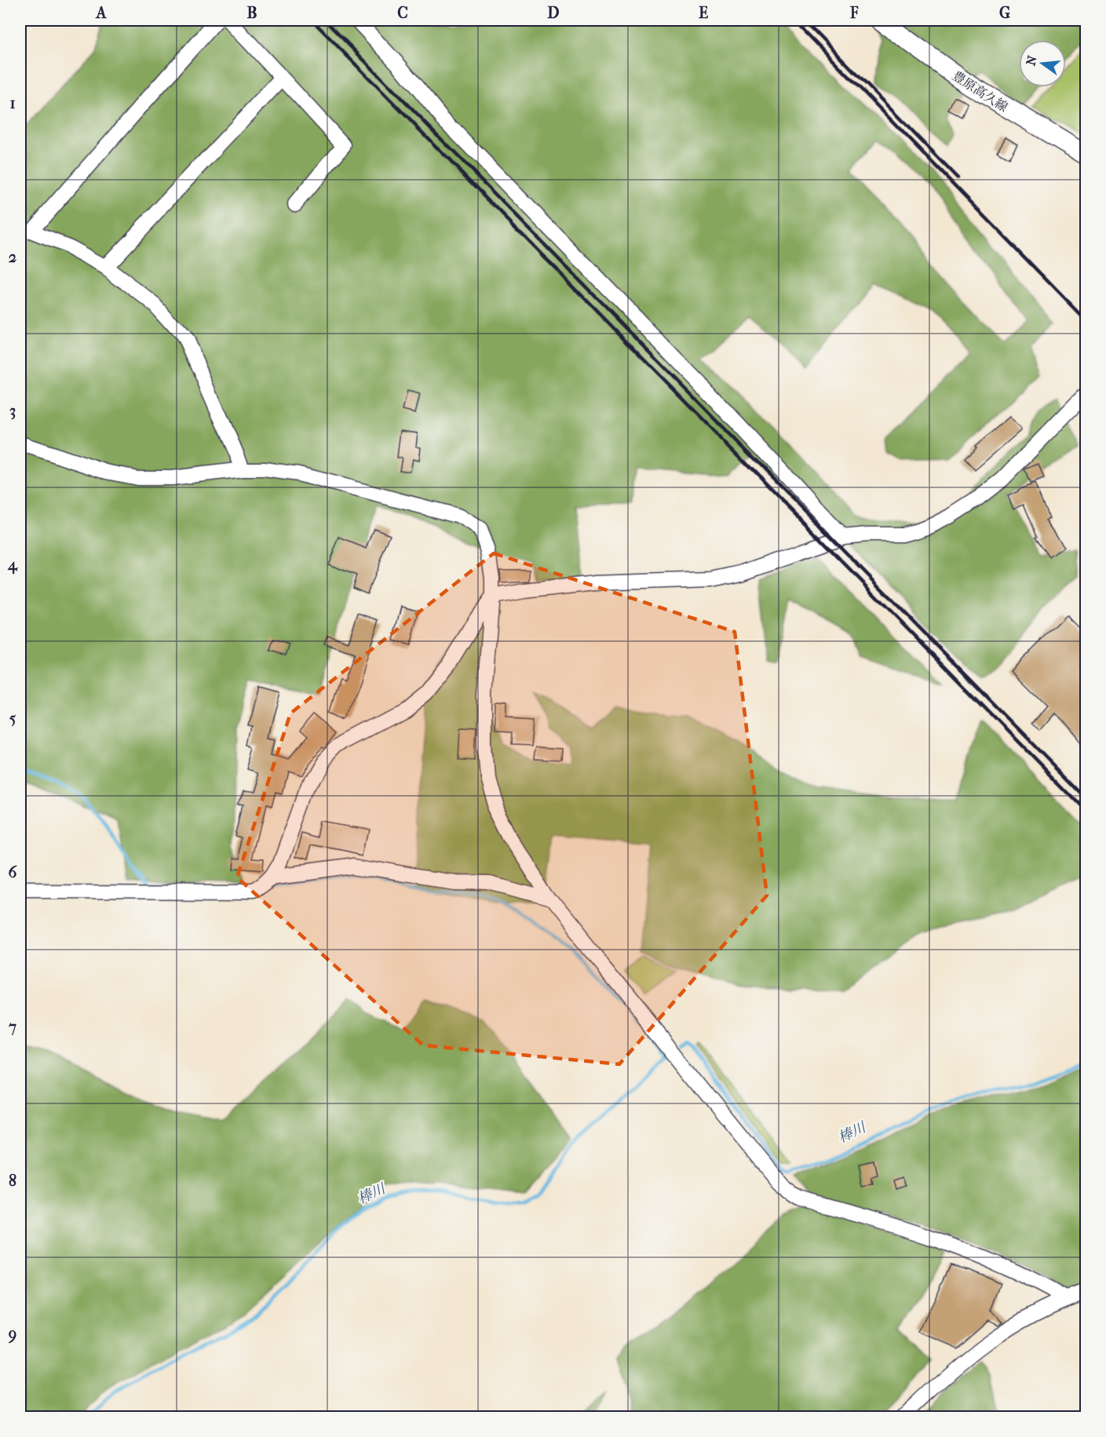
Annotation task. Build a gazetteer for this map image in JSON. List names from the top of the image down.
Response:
{
  "streets": {
    "main road": ["豊原高久線"]
  },
  "water": ["棒川"],
  "north": "left",
  "grid": {
    "columns": [
      "A",
      "B",
      "C",
      "D",
      "E",
      "F",
      "G"
    ],
    "rows": [
      "1",
      "2",
      "3",
      "4",
      "5",
      "6",
      "7",
      "8",
      "9"
    ]
  }
}
